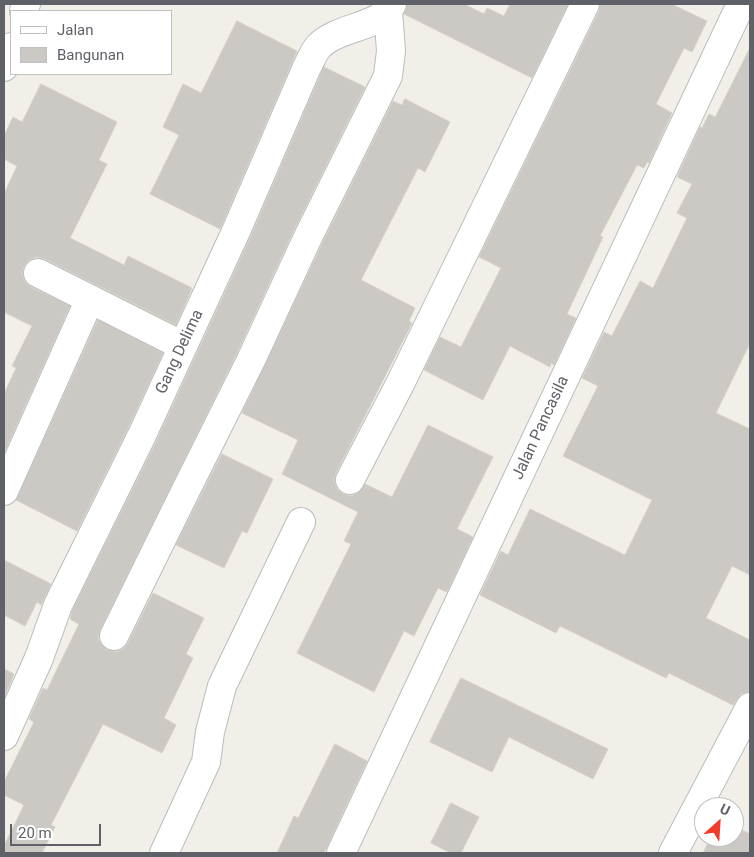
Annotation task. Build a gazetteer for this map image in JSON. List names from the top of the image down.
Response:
{
  "streets": {
    "street": ["Gang Delima", "Jalan Pancasila"]
  },
  "legend": ["Jalan", "Bangunan"],
  "scale_bar": "20 m",
  "north": "top right"
}
